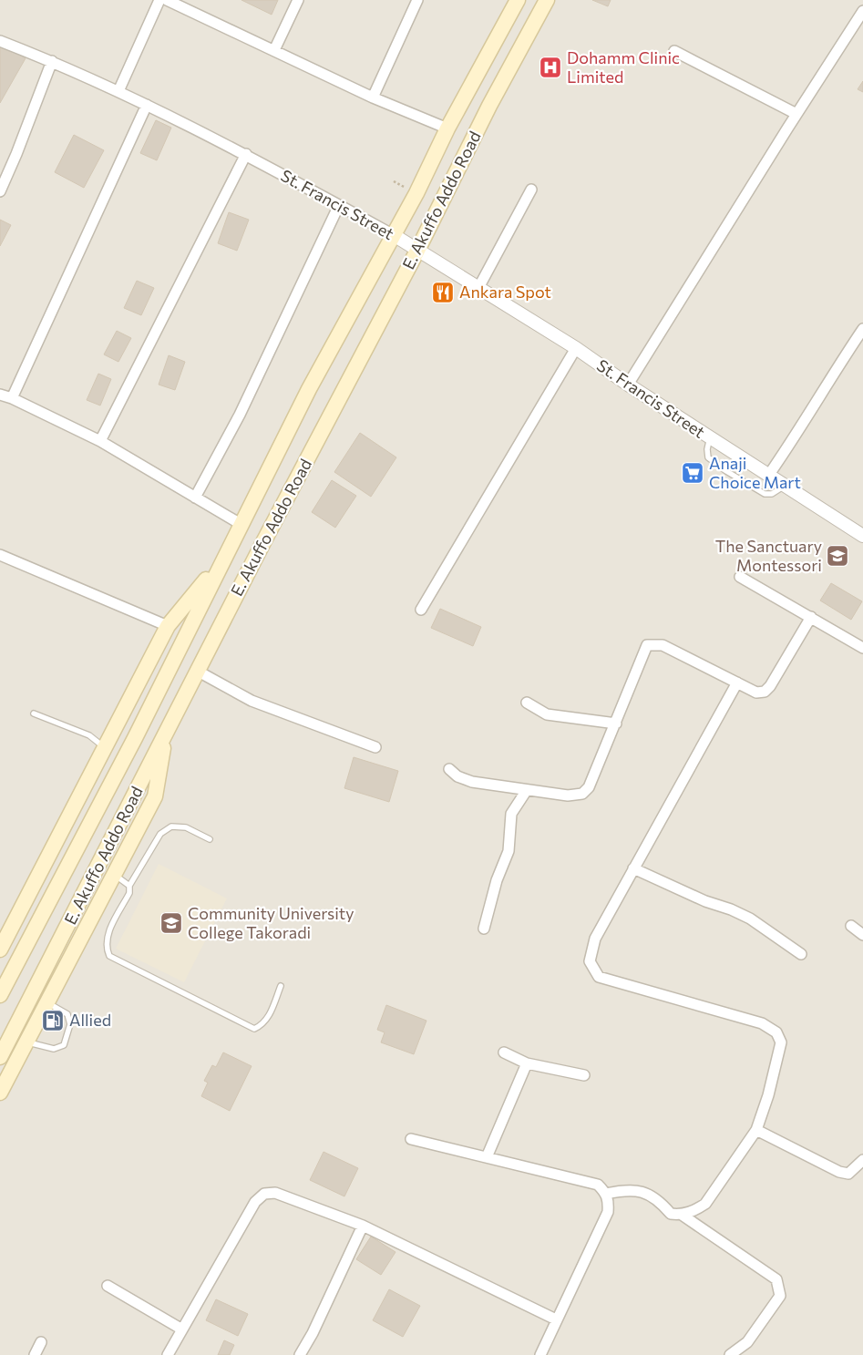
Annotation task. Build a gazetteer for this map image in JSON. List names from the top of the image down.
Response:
{
  "streets": {
    "main road": ["E. Akuffo Addo Road"],
    "street": ["St. Francis Street"]
  },
  "crossings": [
    ["E. Akuffo Addo Road", "St. Francis Street"]
  ],
  "places": {
    "hospital": ["Dohamm Clinic Limited"],
    "restaurant": ["Ankara Spot"],
    "supermarket": ["Anaji Choice Mart"],
    "school or university": ["The Sanctuary Montessori", "Community University College Takoradi"],
    "fuel station": ["Allied"]
  }
}
